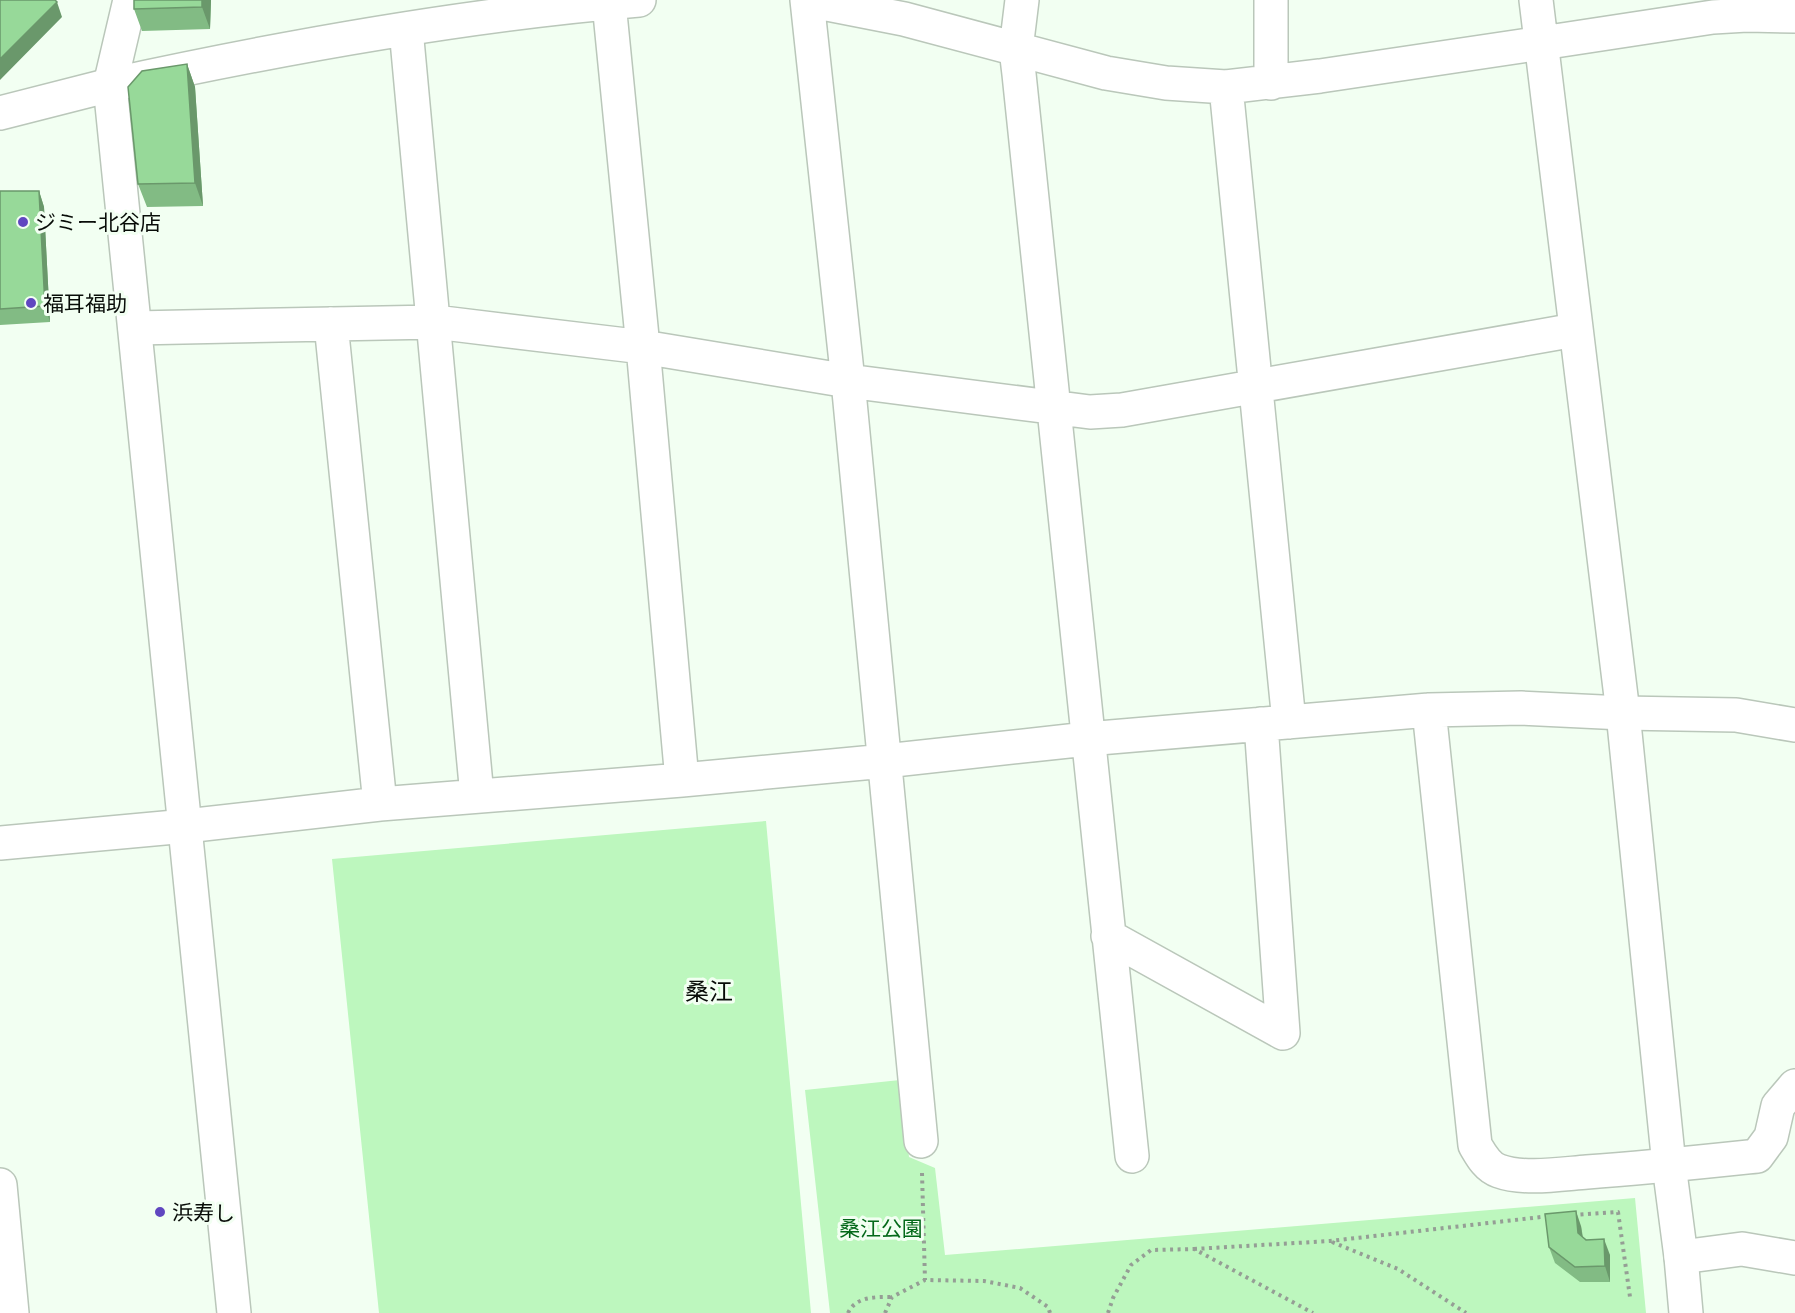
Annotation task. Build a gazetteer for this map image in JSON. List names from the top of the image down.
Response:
{
  "districts": ["桑江"],
  "parks": ["桑江公園"],
  "places": ["ジミー北谷店", "福耳福助", "浜寿し"]
}
